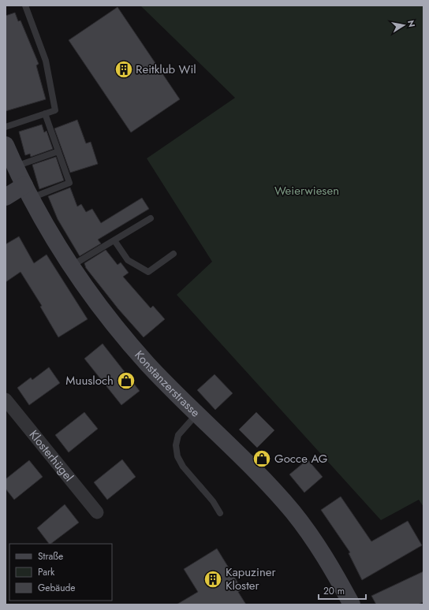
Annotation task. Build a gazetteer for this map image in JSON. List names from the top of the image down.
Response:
{
  "streets": {
    "main road": ["Konstanzerstrasse"],
    "street": ["Klosterhügel"]
  },
  "parks": ["Weierwiesen"],
  "places": {
    "building": ["Reitklub Wil", "Kapuziner Kloster"],
    "shop": ["Muusloch", "Gocce AG"]
  },
  "legend": ["Straße", "Park", "Gebäude"],
  "scale_bar": "20 m",
  "north": "right"
}
